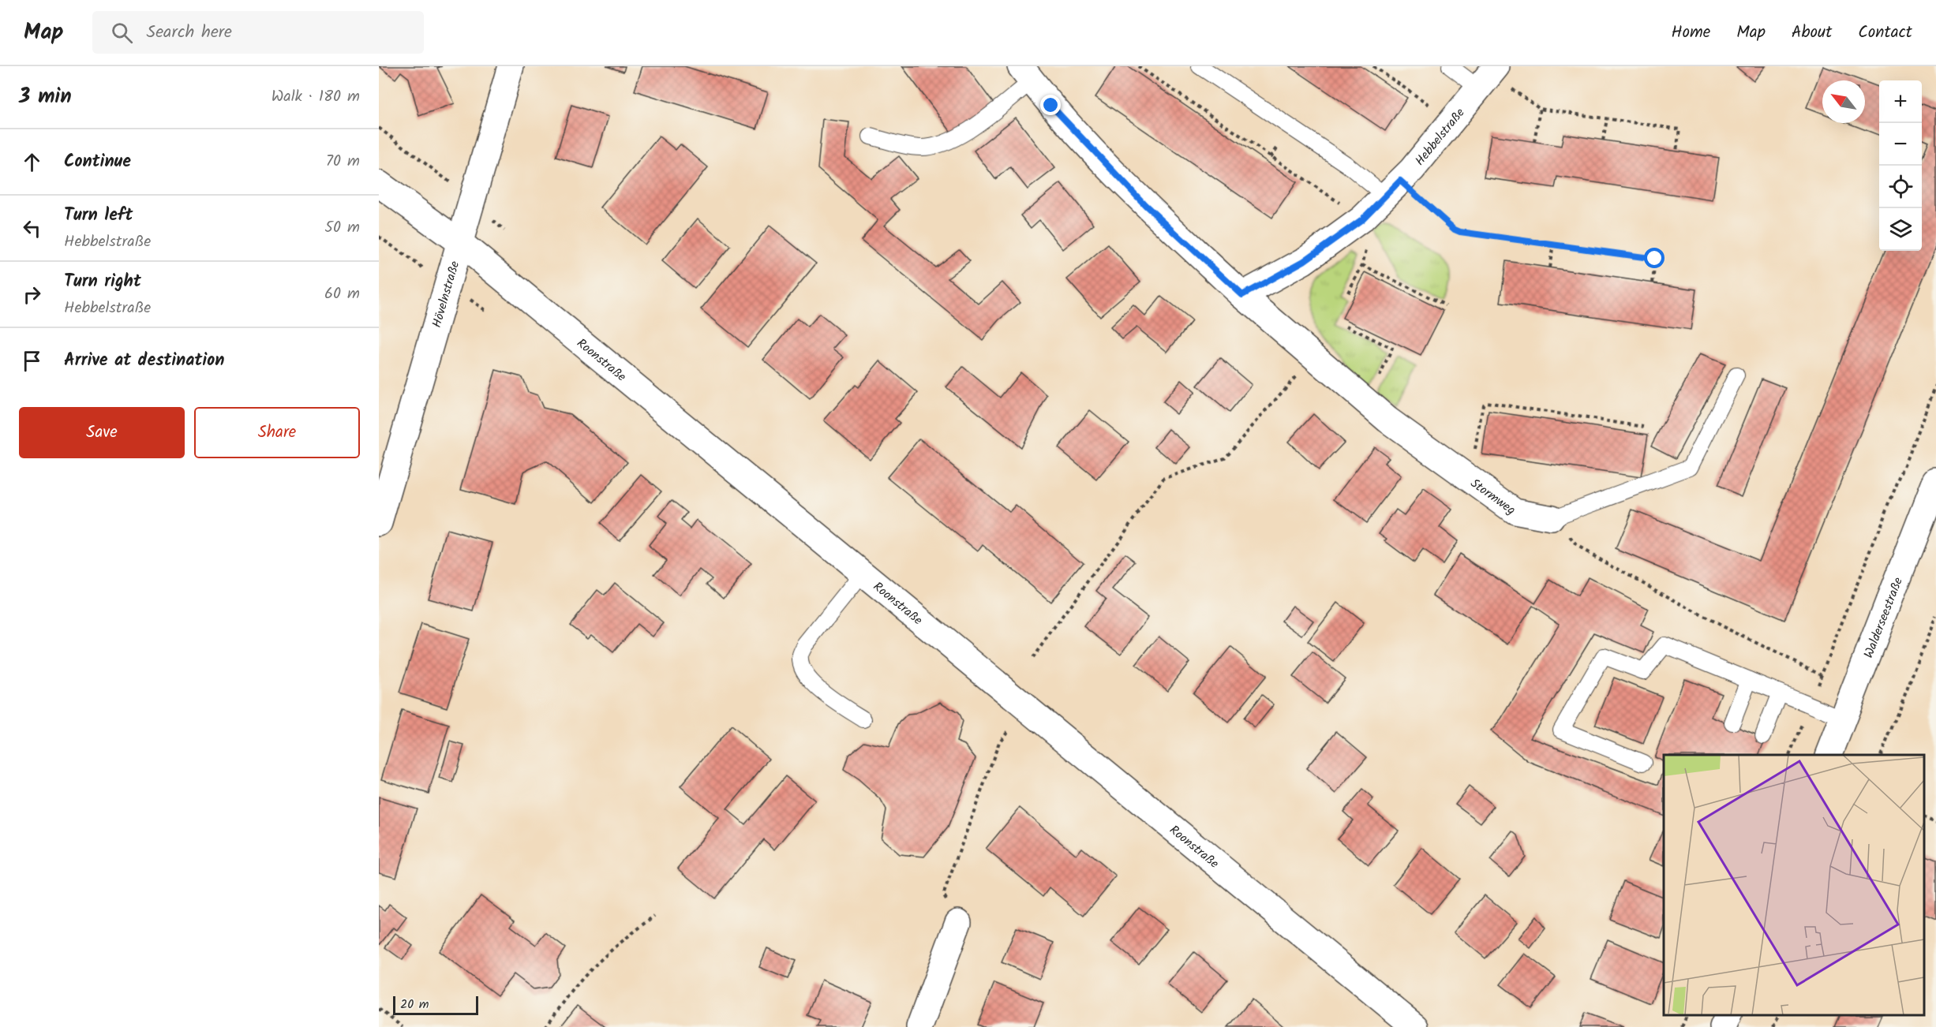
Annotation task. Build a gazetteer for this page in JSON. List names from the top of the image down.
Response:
{
  "streets": {
    "main road": [
      "Hebbelstraße",
      "Hövelnstraße",
      "Roonstraße",
      "Stormweg",
      "Walderseestraße"
    ]
  },
  "crossings": [
    ["Hebbelstraße", "Stormweg"],
    ["Hövelnstraße", "Roonstraße"]
  ],
  "scale_bar": "20 m",
  "north": "top left",
  "page": {
    "header": "Map",
    "search": "Search here",
    "nav": [
      "Home",
      "Map",
      "About",
      "Contact"
    ],
    "heading": ["3 min", "Walk · 180 m"],
    "map_buttons": ["+", "−"],
    "list": [
      ["Continue", "70 m"],
      ["Turn left", "Hebbelstraße", "50 m"],
      ["Turn right", "Hebbelstraße", "60 m"],
      "Arrive at destination"
    ],
    "buttons": ["Save", "Share"],
    "scale": "20 m"
  }
}
